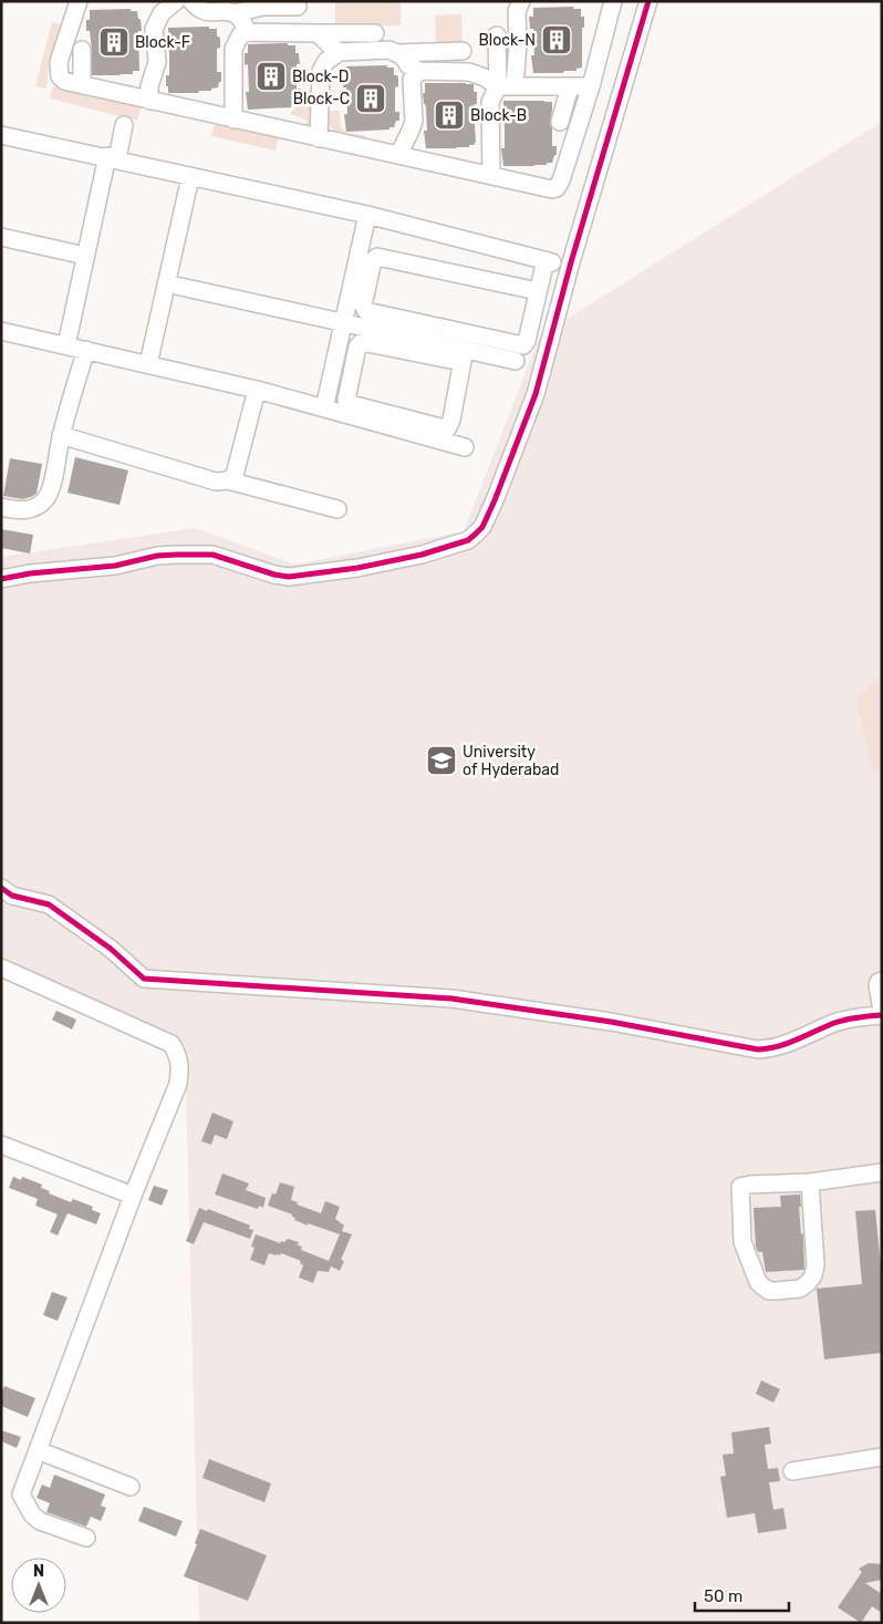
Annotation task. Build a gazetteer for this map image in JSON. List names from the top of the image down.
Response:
{
  "places": {
    "building": [
      "Block-N",
      "Block-F",
      "Block-D",
      "Block-C",
      "Block-B"
    ],
    "school or university": ["University of Hyderabad"]
  },
  "scale_bar": "50 m",
  "north": "top"
}
